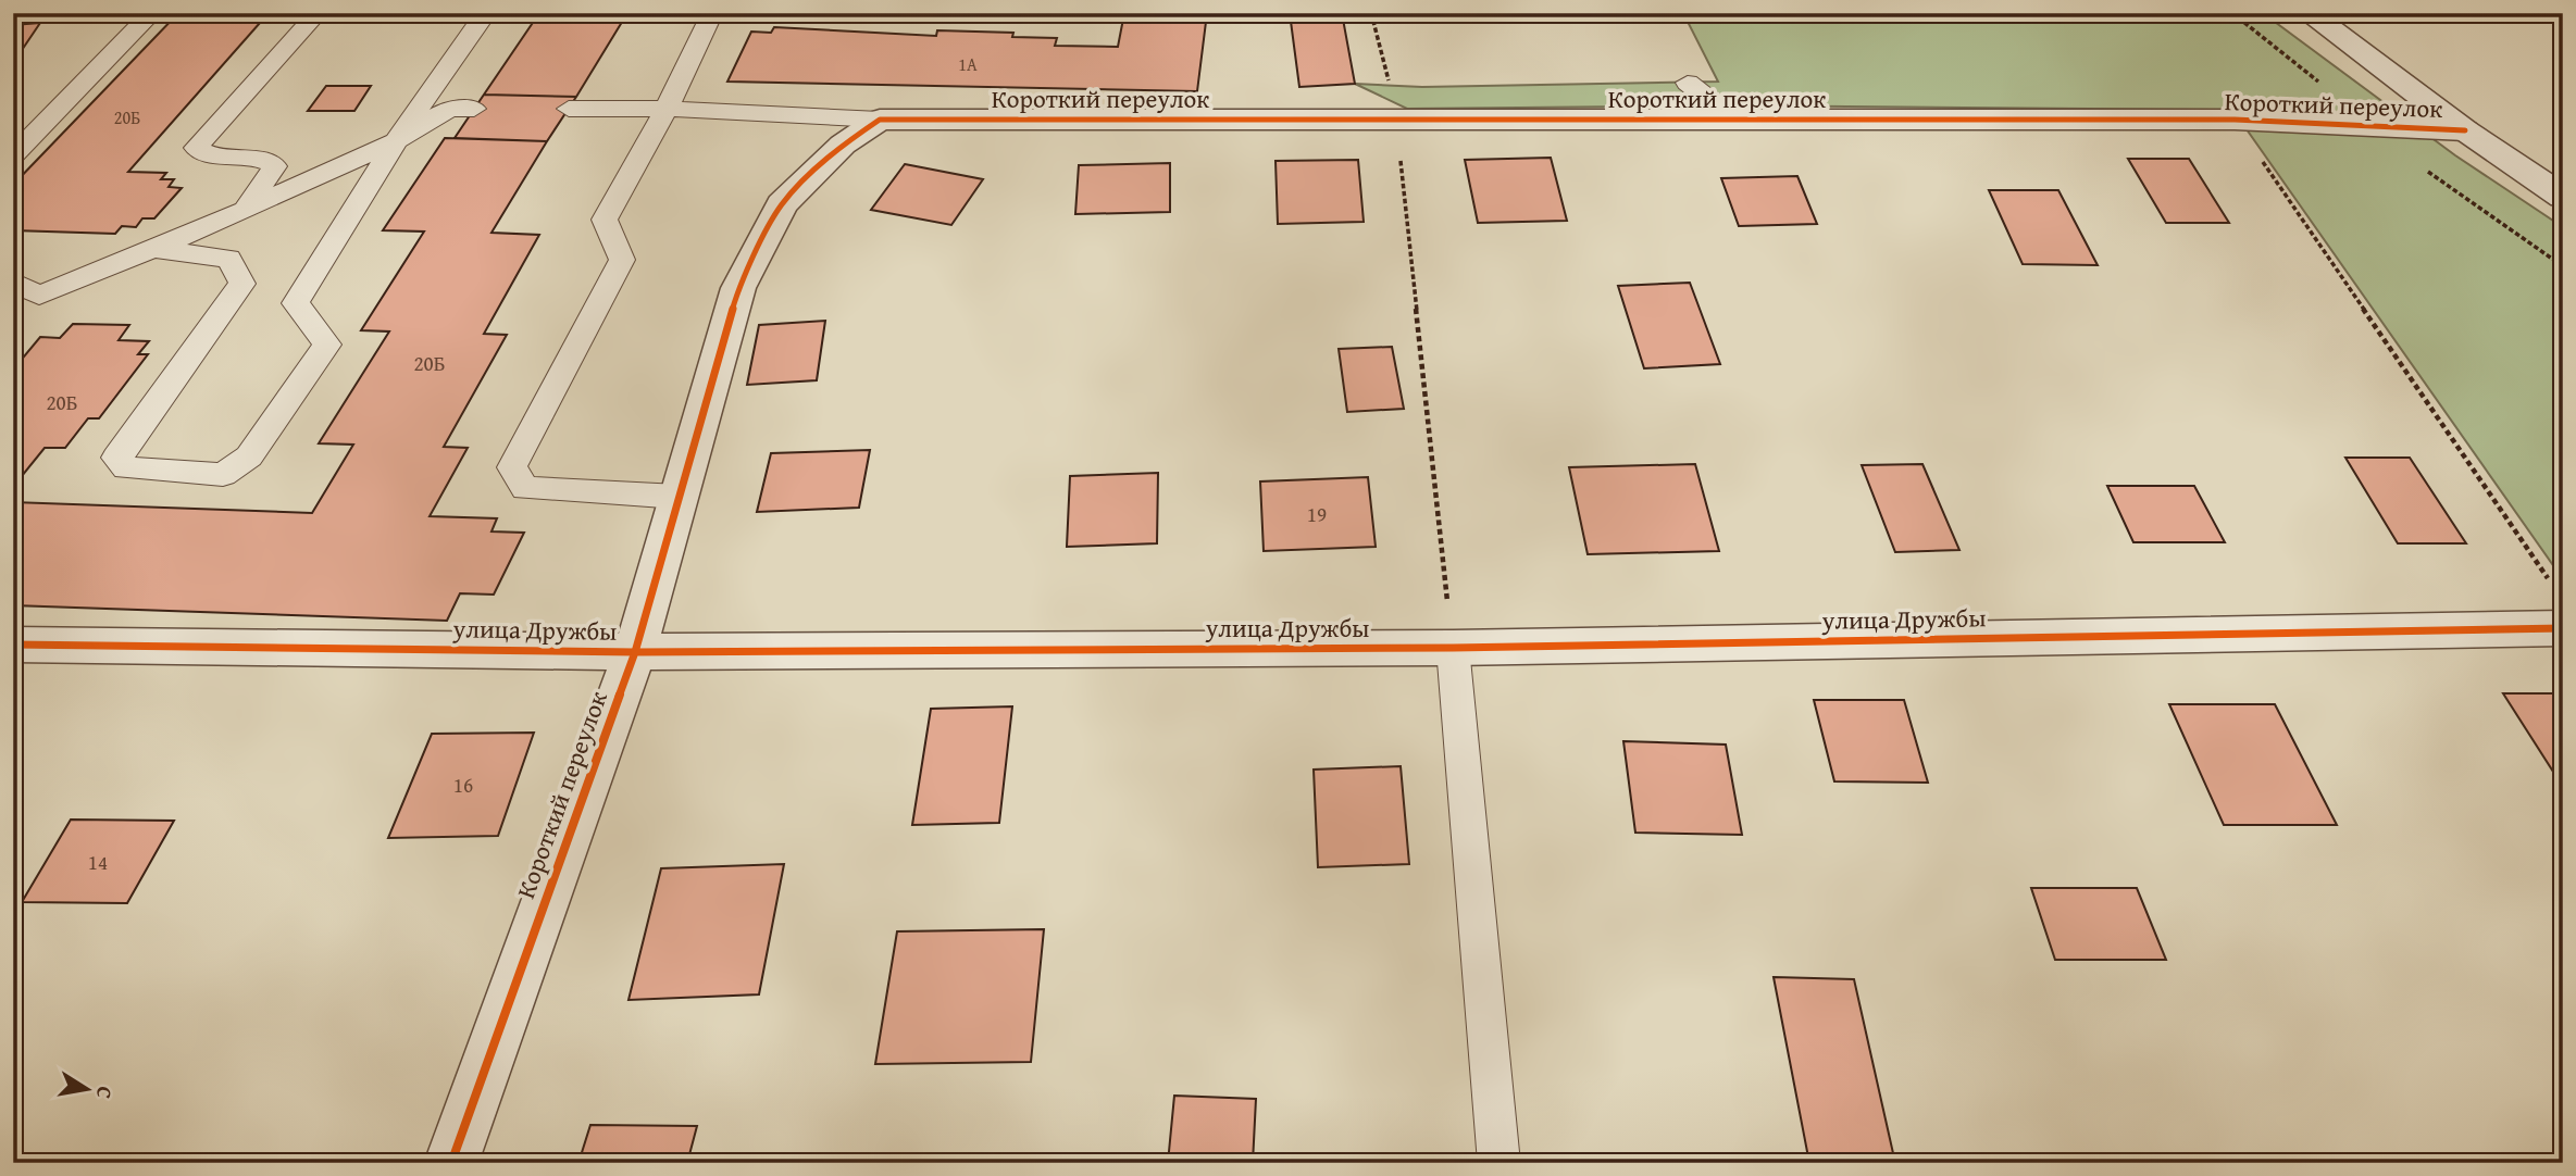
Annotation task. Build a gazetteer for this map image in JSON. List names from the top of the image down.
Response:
{
  "streets": {
    "street": ["Короткий переулок", "улица Дружбы"]
  },
  "crossings": [
    ["Короткий переулок", "улица Дружбы"]
  ],
  "house_numbers": [
    "1А",
    "20Б",
    "20Б",
    "20Б",
    "19",
    "16",
    "14"
  ],
  "north": "right"
}
